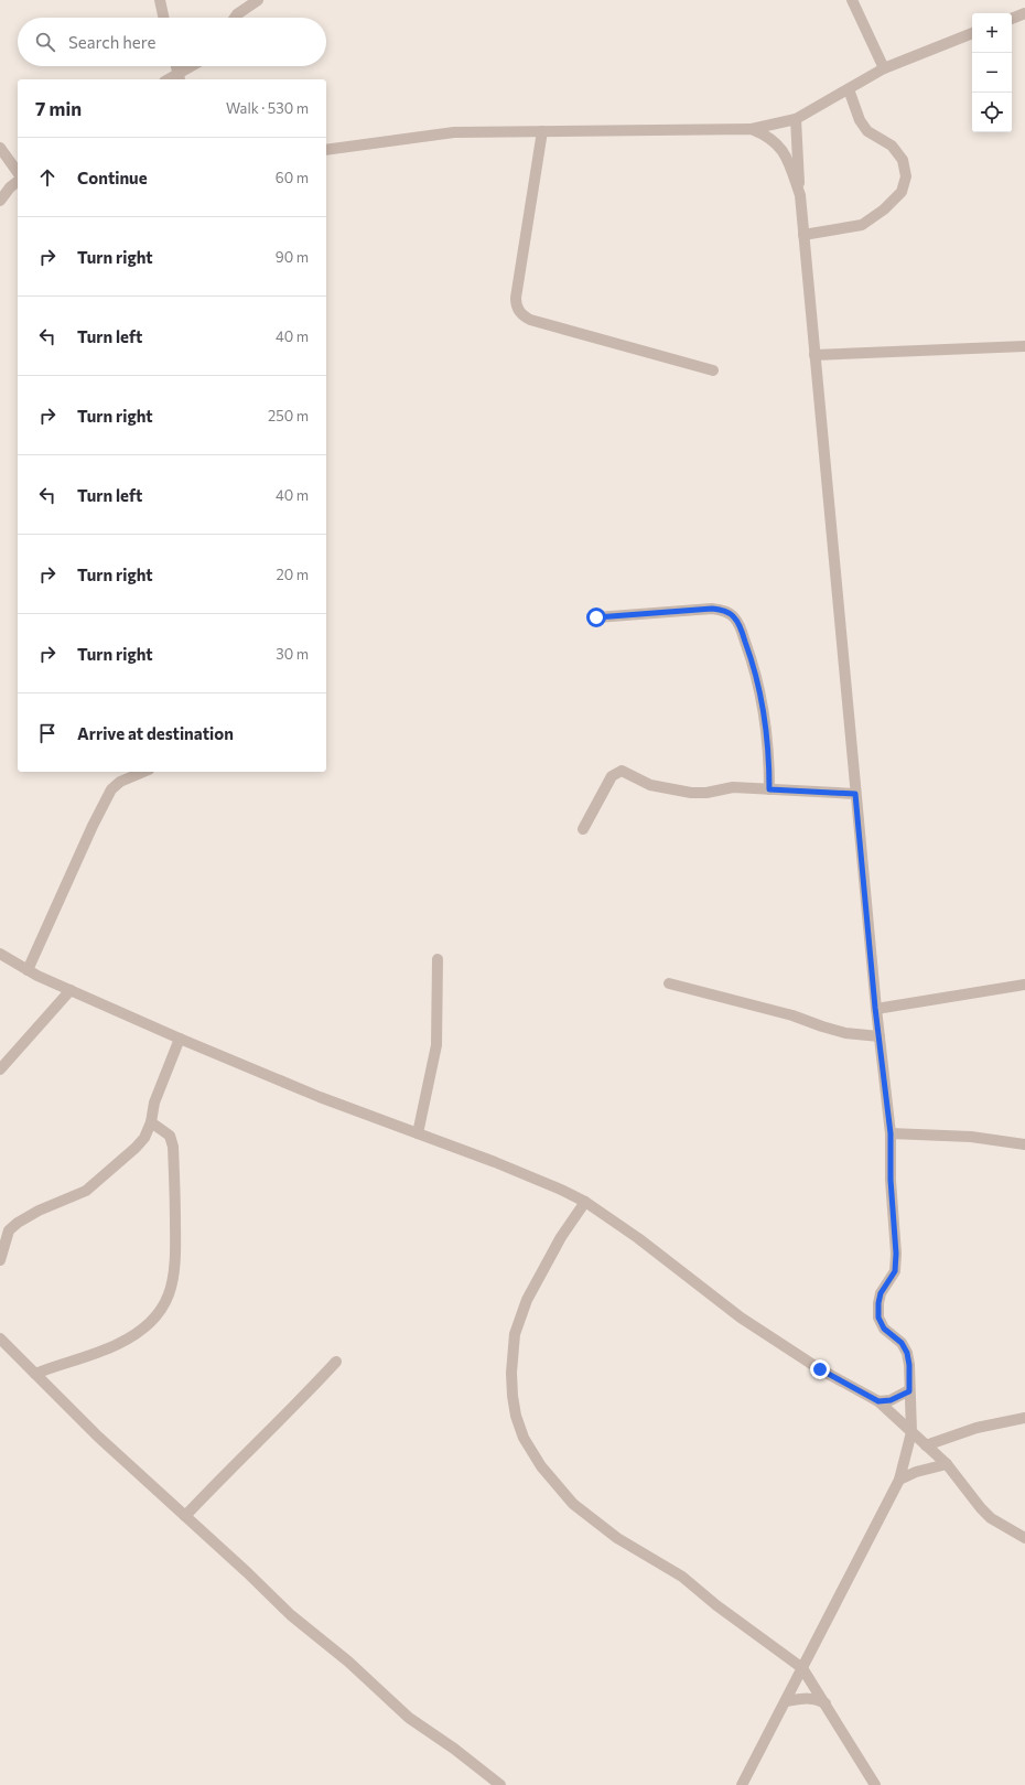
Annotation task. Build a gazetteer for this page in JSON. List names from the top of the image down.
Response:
{
  "page": {
    "map_buttons": ["+", "−"],
    "search": "Search here",
    "heading": ["7 min", "Walk · 530 m"],
    "list": [
      ["Continue", "60 m"],
      ["Turn right", "90 m"],
      ["Turn left", "40 m"],
      ["Turn right", "250 m"],
      ["Turn left", "40 m"],
      ["Turn right", "20 m"],
      ["Turn right", "30 m"],
      "Arrive at destination"
    ]
  }
}
